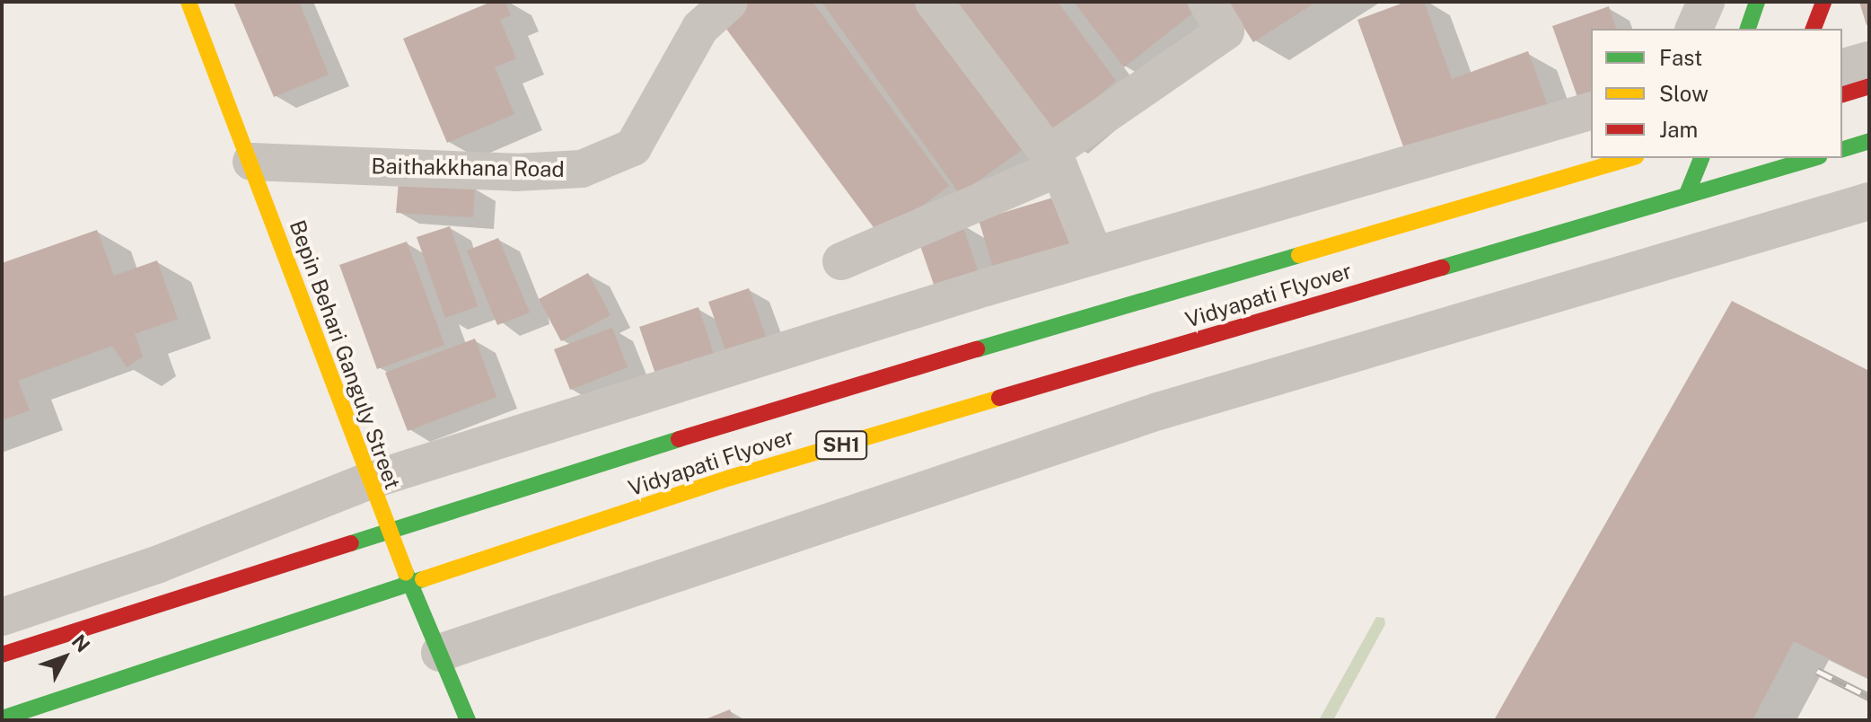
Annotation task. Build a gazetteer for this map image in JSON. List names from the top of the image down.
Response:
{
  "streets": {
    "main road": ["Vidyapati Flyover", "Bepin Behari Ganguly Street", "SH1"],
    "street": ["Baithakkhana Road"]
  },
  "crossings": [
    ["Baithakkhana Road", "Bepin Behari Ganguly Street"]
  ],
  "legend": ["Fast", "Slow", "Jam"],
  "north": "top right"
}
